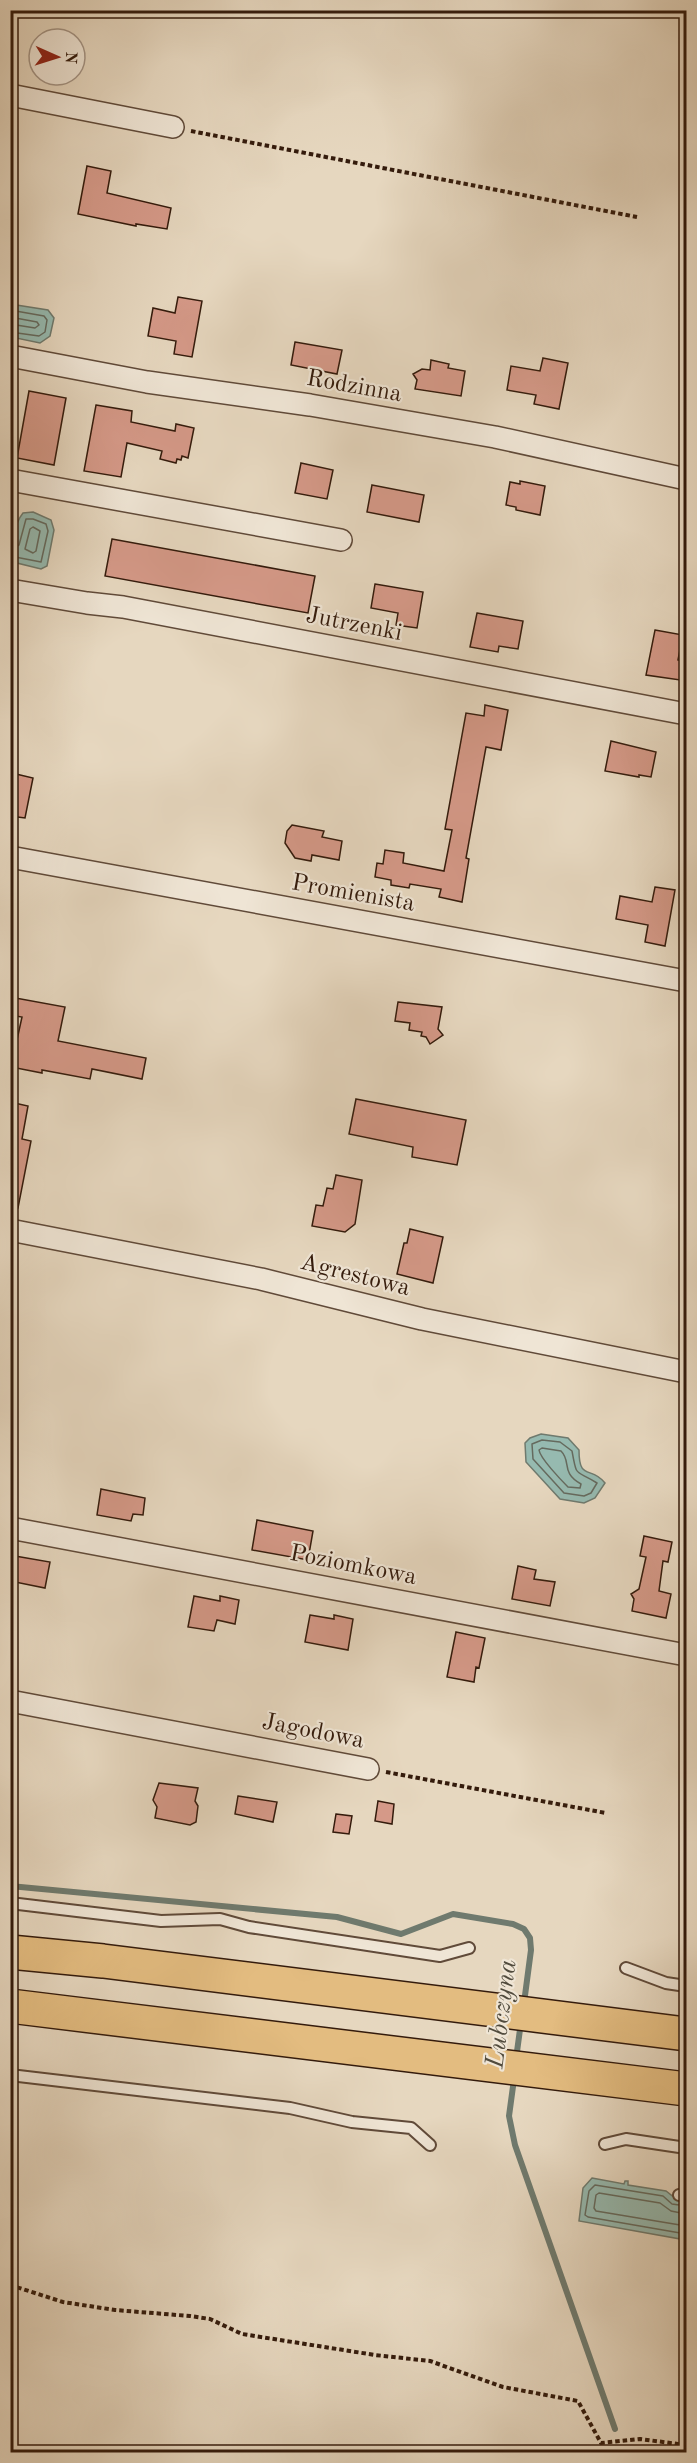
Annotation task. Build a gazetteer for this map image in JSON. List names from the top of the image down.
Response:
{
  "streets": {
    "street": [
      "Rodzinna",
      "Jutrzenki",
      "Promienista",
      "Agrestowa",
      "Poziomkowa",
      "Jagodowa"
    ]
  },
  "water": ["Lubczyna"],
  "north": "right"
}
